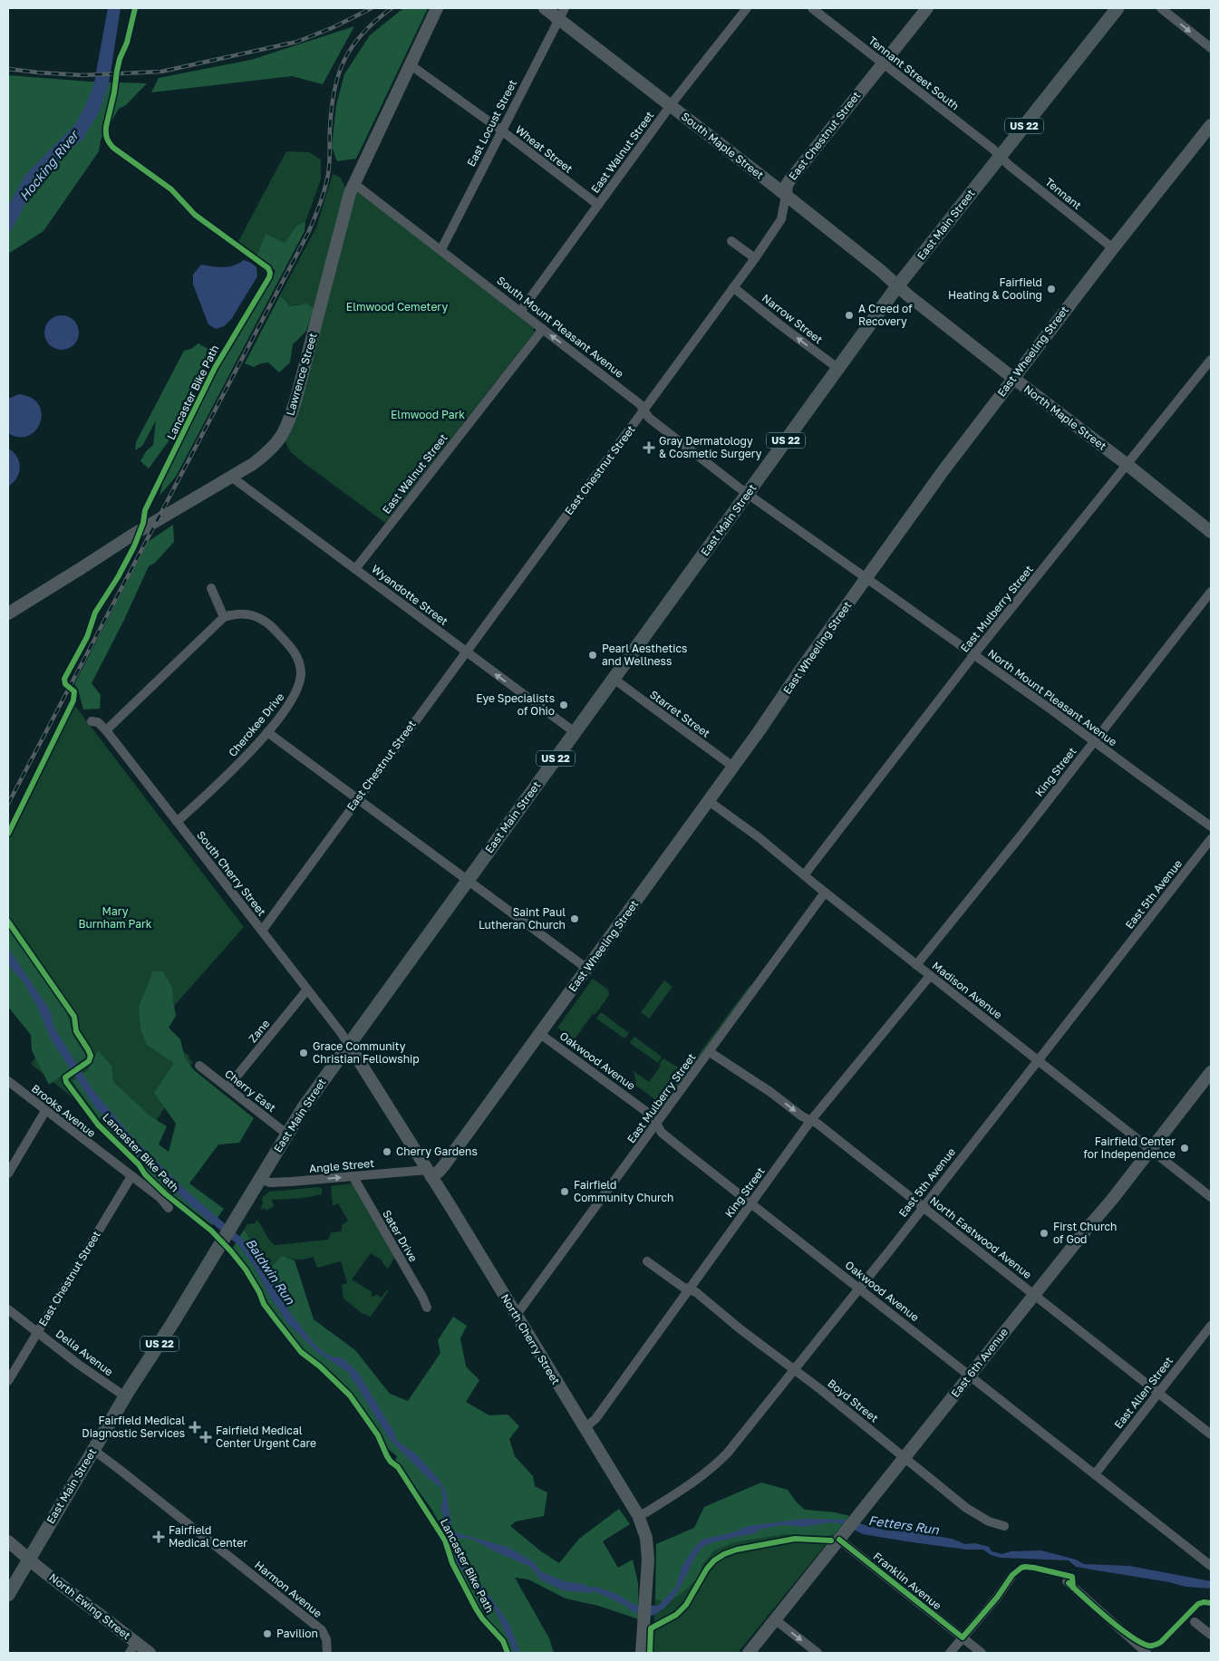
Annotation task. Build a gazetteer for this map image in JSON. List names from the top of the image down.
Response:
{
  "streets": {
    "main road": ["US 22", "East Main Street"],
    "street": [
      "Tennant Street South",
      "East Locust Street",
      "East Chestnut Street",
      "South Maple Street",
      "Wheat Street",
      "East Walnut Street",
      "Tennant",
      "Narrow Street",
      "South Mount Pleasant Avenue",
      "East Wheeling Street",
      "Lawrence Street",
      "North Maple Street",
      "Wyandotte Street",
      "East Mulberry Street",
      "North Mount Pleasant Avenue",
      "Starret Street",
      "Cherokee Drive",
      "King Street",
      "South Cherry Street",
      "East 5th Avenue",
      "Madison Avenue",
      "Zane",
      "Oakwood Avenue",
      "Cherry East",
      "Brooks Avenue",
      "Angle Street",
      "Sater Drive",
      "North Eastwood Avenue",
      "North Cherry Street",
      "Della Avenue",
      "East 6th Avenue",
      "East Allen Street",
      "Boyd Street",
      "Franklin Avenue",
      "Harmon Avenue",
      "North Ewing Street"
    ],
    "cycle path": ["Lancaster Bike Path"]
  },
  "crossings": [
    ["Tennant Street South", "East Chestnut Street"],
    ["Tennant Street South", "Tennant"],
    ["Tennant Street South", "East Main Street"],
    ["East Locust Street", "South Maple Street"],
    ["East Locust Street", "Wheat Street"],
    ["East Locust Street", "South Mount Pleasant Avenue"],
    ["East Chestnut Street", "South Maple Street"],
    ["East Chestnut Street", "Narrow Street"],
    ["East Chestnut Street", "South Mount Pleasant Avenue"],
    ["East Chestnut Street", "Wyandotte Street"],
    ["East Chestnut Street", "South Cherry Street"],
    ["East Chestnut Street", "Brooks Avenue"],
    ["East Chestnut Street", "Della Avenue"],
    ["South Maple Street", "East Walnut Street"],
    ["South Maple Street", "East Main Street"],
    ["South Maple Street", "North Maple Street"],
    ["Wheat Street", "East Walnut Street"],
    ["Wheat Street", "Lawrence Street"],
    ["East Walnut Street", "South Mount Pleasant Avenue"],
    ["East Walnut Street", "Wyandotte Street"],
    ["Tennant", "East Main Street"],
    ["Tennant", "East Wheeling Street"],
    ["East Main Street", "Narrow Street"],
    ["East Main Street", "South Mount Pleasant Avenue"],
    ["East Main Street", "North Maple Street"],
    ["East Main Street", "Wyandotte Street"],
    ["East Main Street", "North Mount Pleasant Avenue"],
    ["East Main Street", "Starret Street"],
    ["East Main Street", "South Cherry Street"],
    ["East Main Street", "Cherry East"],
    ["East Main Street", "Angle Street"],
    ["East Main Street", "North Cherry Street"],
    ["East Main Street", "Della Avenue"],
    ["East Main Street", "Harmon Avenue"],
    ["East Main Street", "North Ewing Street"],
    ["South Mount Pleasant Avenue", "Lawrence Street"],
    ["South Mount Pleasant Avenue", "North Mount Pleasant Avenue"],
    ["East Wheeling Street", "North Maple Street"],
    ["East Wheeling Street", "North Mount Pleasant Avenue"],
    ["East Wheeling Street", "Starret Street"],
    ["East Wheeling Street", "Madison Avenue"],
    ["East Wheeling Street", "Oakwood Avenue"],
    ["East Wheeling Street", "Angle Street"],
    ["East Wheeling Street", "North Cherry Street"],
    ["Lawrence Street", "Wyandotte Street"],
    ["North Maple Street", "East Mulberry Street"],
    ["East Mulberry Street", "North Mount Pleasant Avenue"],
    ["East Mulberry Street", "Madison Avenue"],
    ["East Mulberry Street", "Oakwood Avenue"],
    ["East Mulberry Street", "North Eastwood Avenue"],
    ["East Mulberry Street", "North Cherry Street"],
    ["North Mount Pleasant Avenue", "King Street"],
    ["Cherokee Drive", "South Cherry Street"],
    ["King Street", "Madison Avenue"],
    ["King Street", "Oakwood Avenue"],
    ["King Street", "North Eastwood Avenue"],
    ["King Street", "North Cherry Street"],
    ["King Street", "Boyd Street"],
    ["South Cherry Street", "Zane"],
    ["South Cherry Street", "North Cherry Street"],
    ["East 5th Avenue", "Madison Avenue"],
    ["East 5th Avenue", "Oakwood Avenue"],
    ["East 5th Avenue", "North Eastwood Avenue"],
    ["East 5th Avenue", "North Cherry Street"],
    ["East 5th Avenue", "Boyd Street"],
    ["Madison Avenue", "East 6th Avenue"],
    ["Zane", "Cherry East"],
    ["Oakwood Avenue", "East 6th Avenue"],
    ["Oakwood Avenue", "East Allen Street"],
    ["Angle Street", "Sater Drive"],
    ["Angle Street", "North Cherry Street"],
    ["North Eastwood Avenue", "East 6th Avenue"],
    ["North Eastwood Avenue", "East Allen Street"],
    ["East 6th Avenue", "Boyd Street"],
    ["East 6th Avenue", "Franklin Avenue"]
  ],
  "one_way": ["Narrow Street", "Angle Street"],
  "water": ["Hocking River", "Baldwin Run", "Fetters Run"],
  "parks": ["Elmwood Cemetery", "Elmwood Park", "Mary Burnham Park"],
  "places": {
    "other": [
      "Fairfield Heating & Cooling",
      "A Creed of Recovery",
      "Pearl Aesthetics and Wellness",
      "Eye Specialists of Ohio",
      "Saint Paul Lutheran Church",
      "Grace Community Christian Fellowship",
      "Fairfield Center for Independence",
      "Cherry Gardens",
      "Fairfield Community Church",
      "First Church of God",
      "Pavilion"
    ],
    "health": [
      "Gray Dermatology & Cosmetic Surgery",
      "Fairfield Medical Diagnostic Services",
      "Fairfield Medical Center Urgent Care",
      "Fairfield Medical Center"
    ]
  }
}
